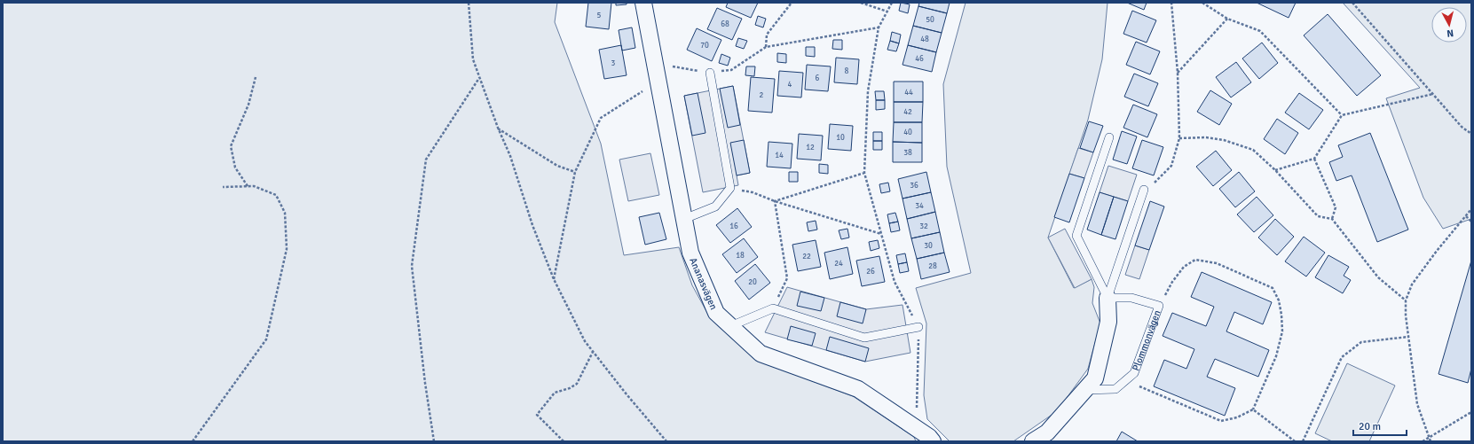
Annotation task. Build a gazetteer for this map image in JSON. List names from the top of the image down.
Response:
{
  "streets": {
    "street": ["Ananasvägen"],
    "lane": ["Plommonvägen"]
  },
  "house_numbers": [
    "5",
    "50",
    "68",
    "48",
    "70",
    "46",
    "3",
    "8",
    "6",
    "4",
    "44",
    "2",
    "42",
    "40",
    "10",
    "12",
    "38",
    "14",
    "36",
    "34",
    "16",
    "32",
    "30",
    "18",
    "22",
    "24",
    "28",
    "26",
    "20"
  ],
  "scale_bar": "20 m",
  "north": "bottom"
}
